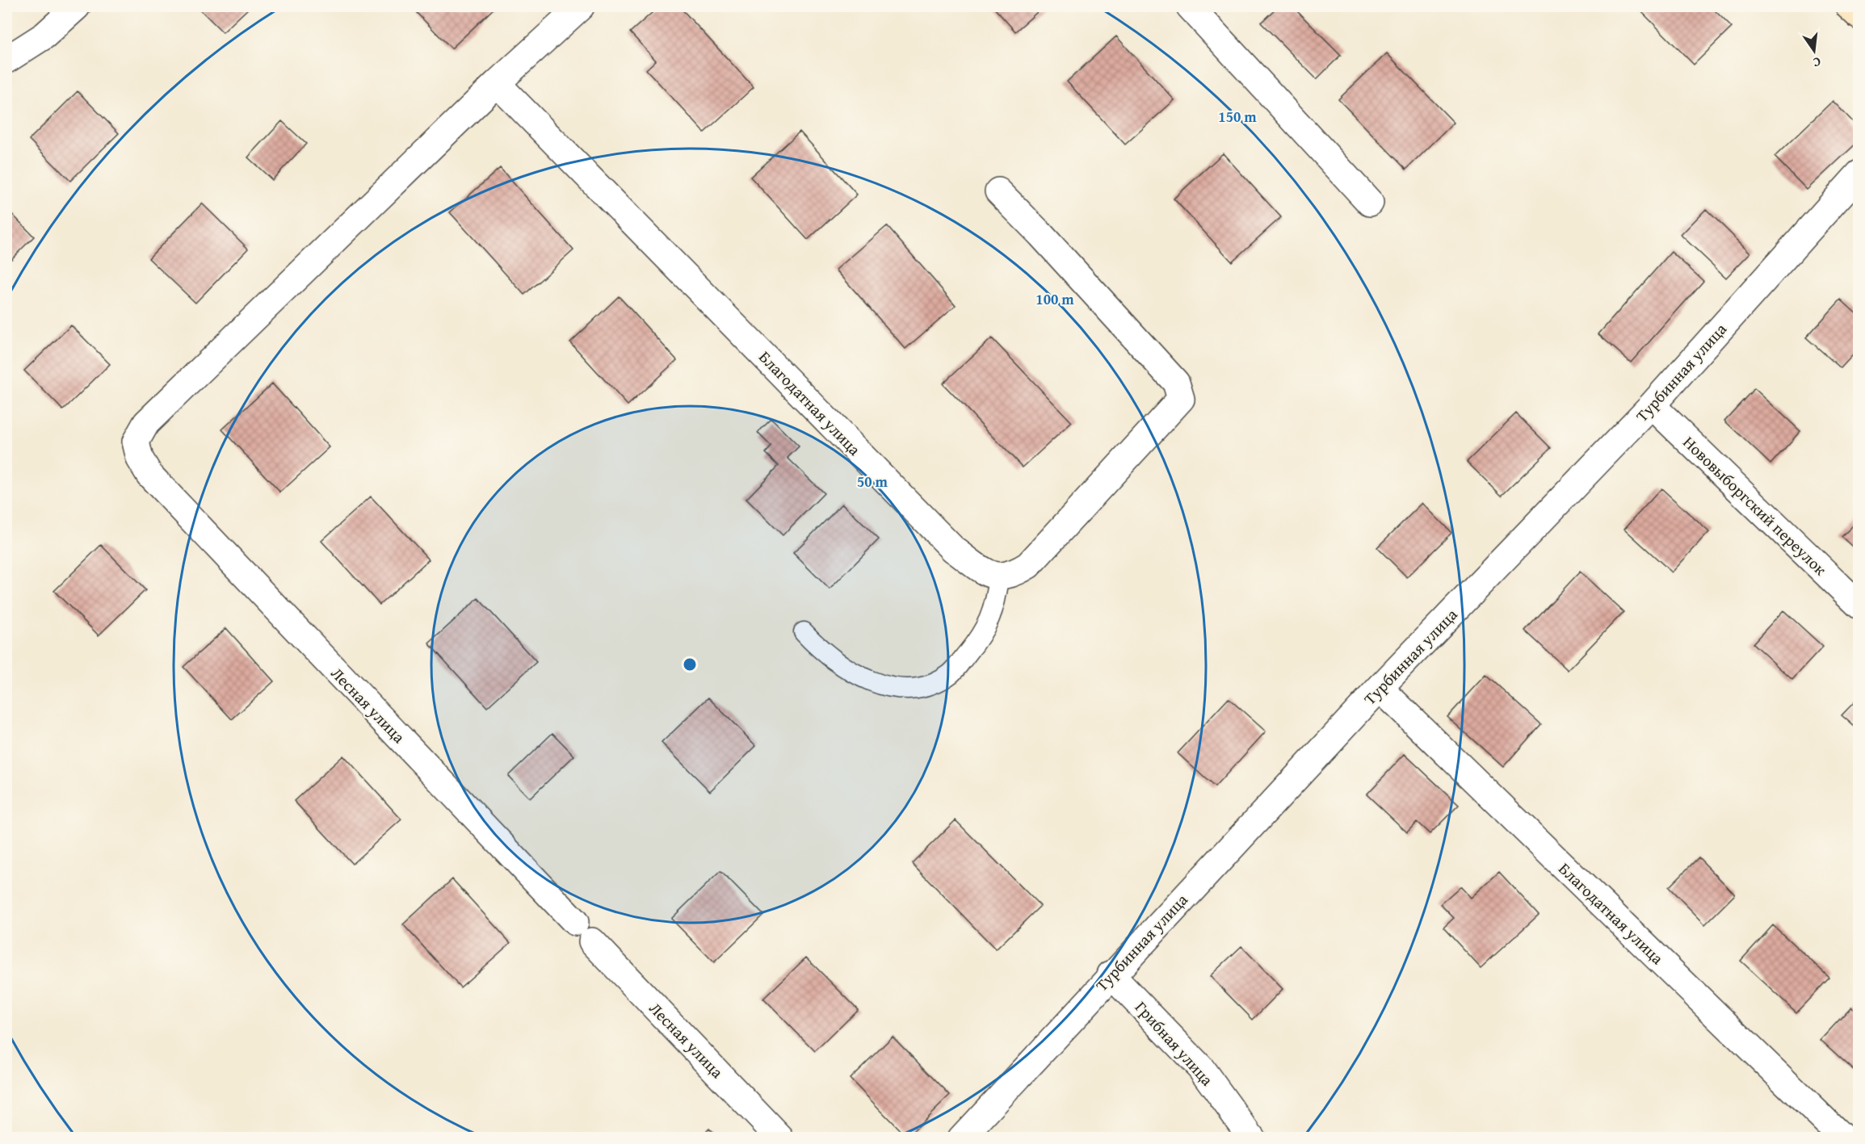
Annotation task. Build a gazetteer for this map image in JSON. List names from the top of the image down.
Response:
{
  "streets": {
    "street": [
      "Турбинная улица",
      "Благодатная улица",
      "Нововыборгский переулок",
      "Лесная улица",
      "Грибная улица"
    ]
  },
  "crossings": [
    ["Турбинная улица", "Благодатная улица"],
    ["Турбинная улица", "Нововыборгский переулок"],
    ["Турбинная улица", "Грибная улица"],
    ["Благодатная улица", "Лесная улица"]
  ],
  "north": "bottom",
  "rings": ["150 m", "100 m", "50 m"]
}
